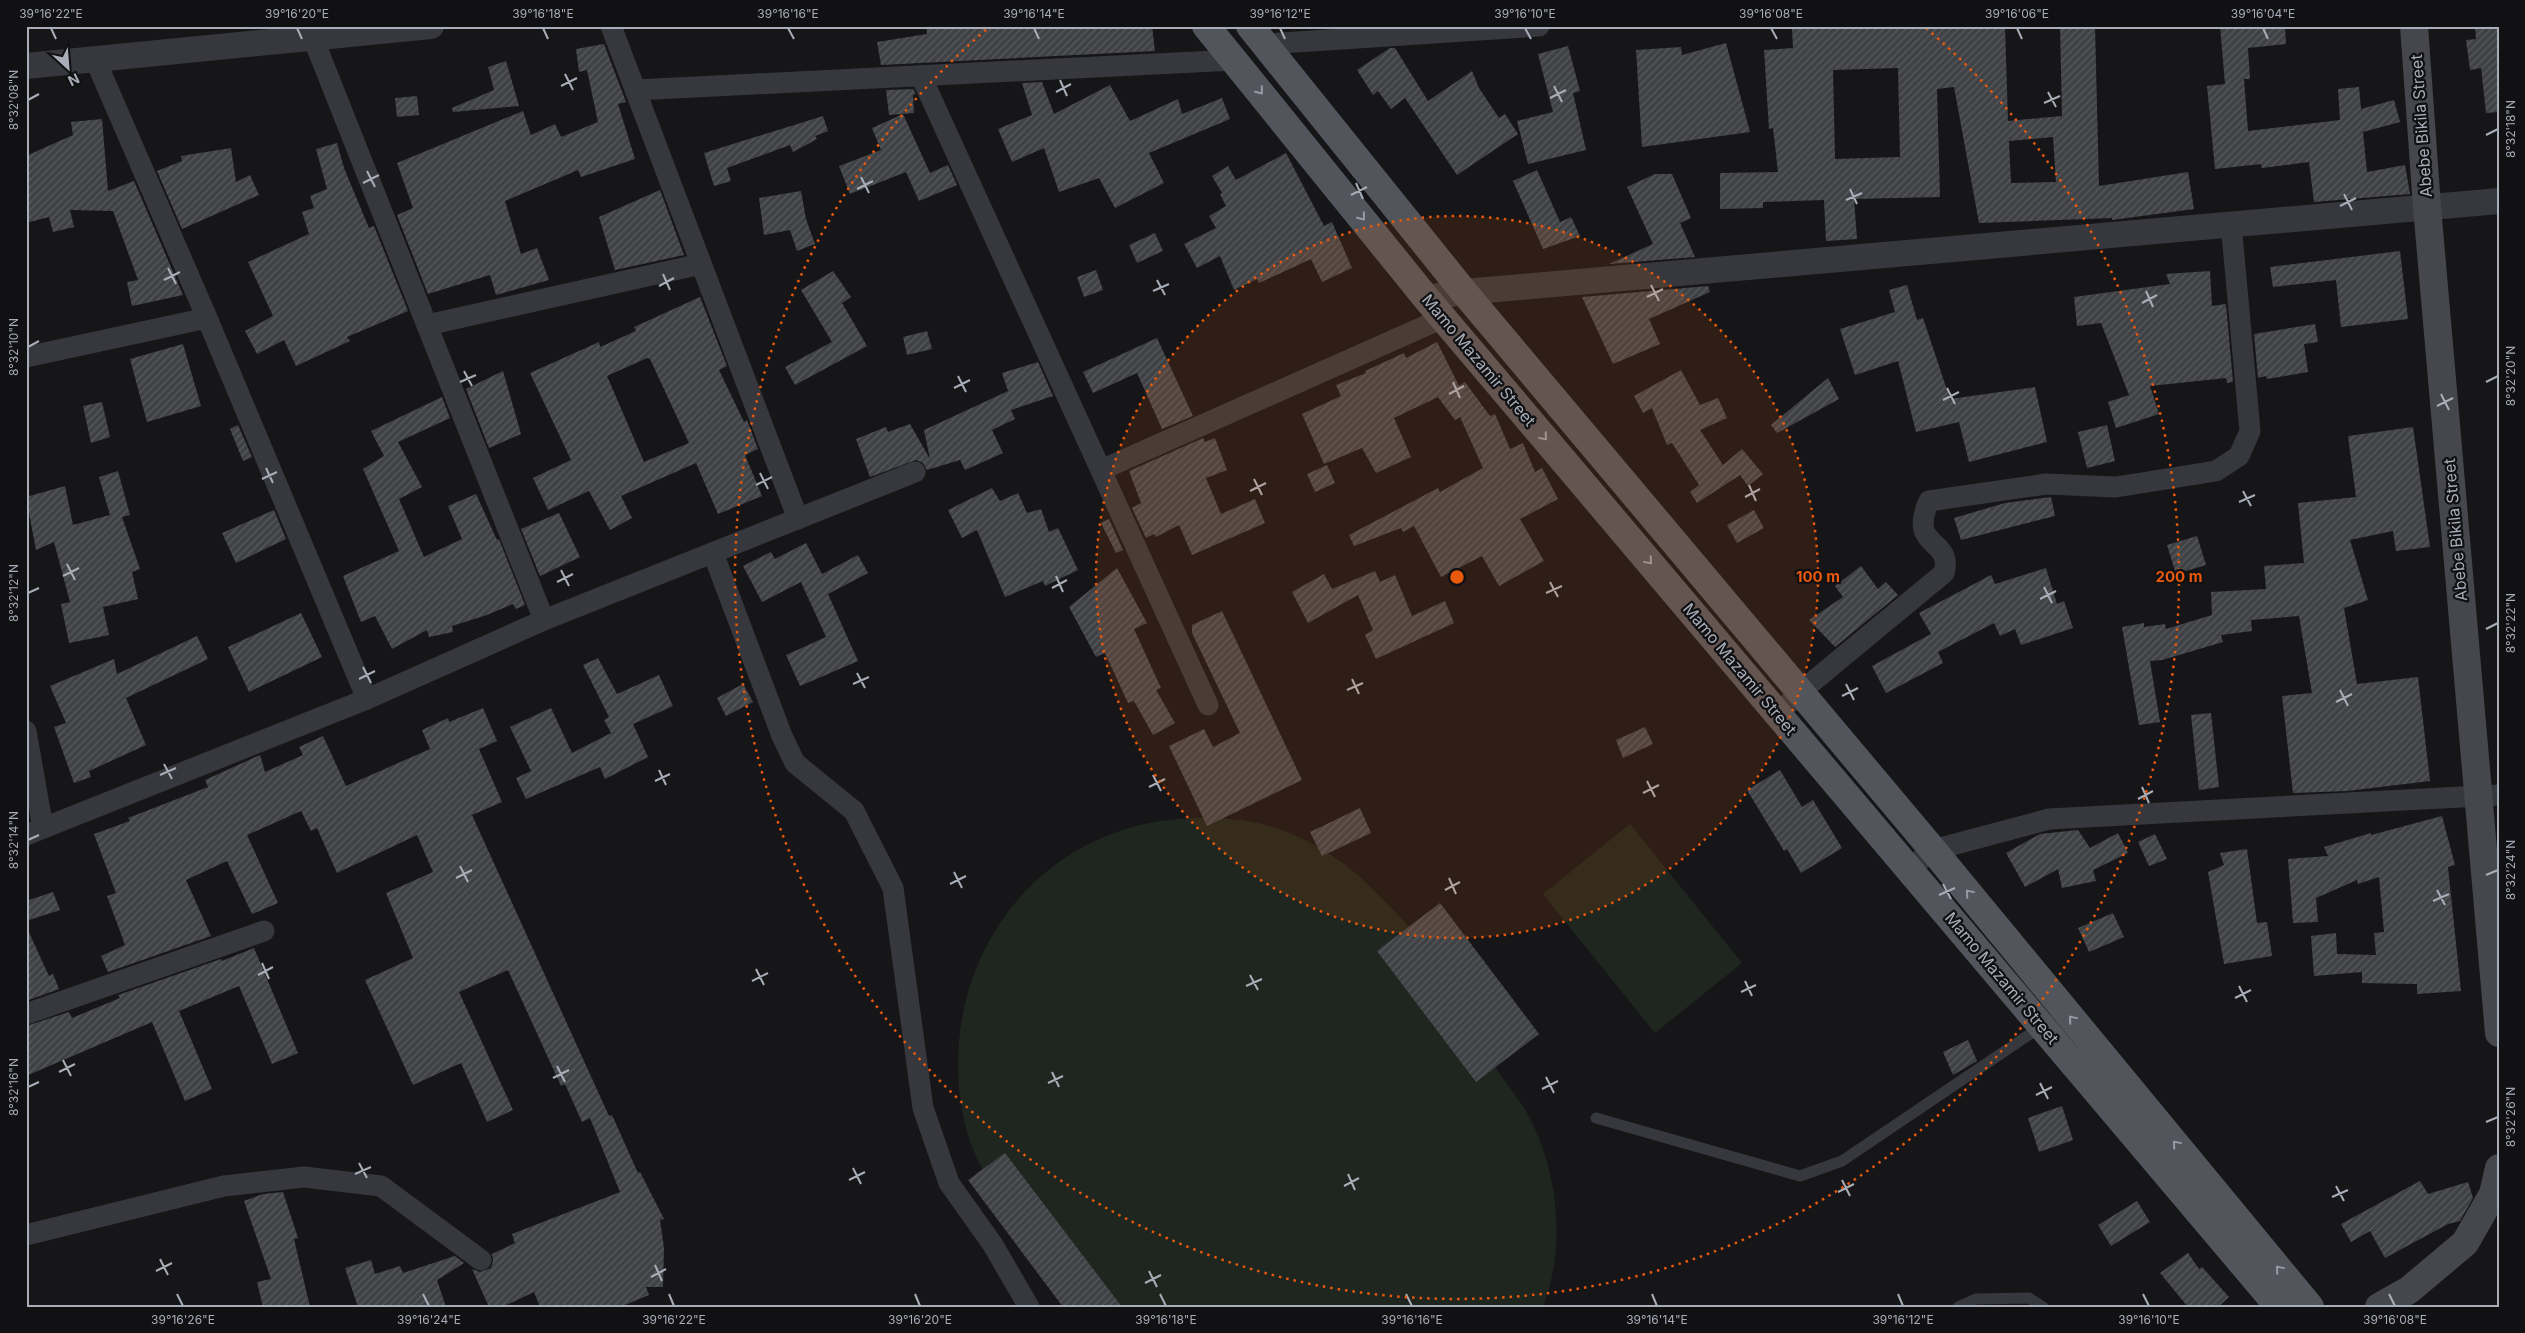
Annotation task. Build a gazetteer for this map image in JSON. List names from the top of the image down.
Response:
{
  "streets": {
    "main road": ["Abebe Bikila Street", "Mamo Mazamir Street"]
  },
  "north": "bottom right",
  "coordinates": [
    "39°16'22\"E",
    "39°16'20\"E",
    "39°16'18\"E",
    "39°16'16\"E",
    "39°16'14\"E",
    "39°16'12\"E",
    "39°16'10\"E",
    "39°16'08\"E",
    "39°16'06\"E",
    "39°16'04\"E",
    "8°32'08\"N",
    "8°32'18\"N",
    "8°32'10\"N",
    "8°32'20\"N",
    "8°32'12\"N",
    "8°32'22\"N",
    "8°32'14\"N",
    "8°32'24\"N",
    "8°32'16\"N",
    "8°32'26\"N",
    "39°16'26\"E",
    "39°16'24\"E"
  ],
  "rings": ["100 m", "200 m"]
}
